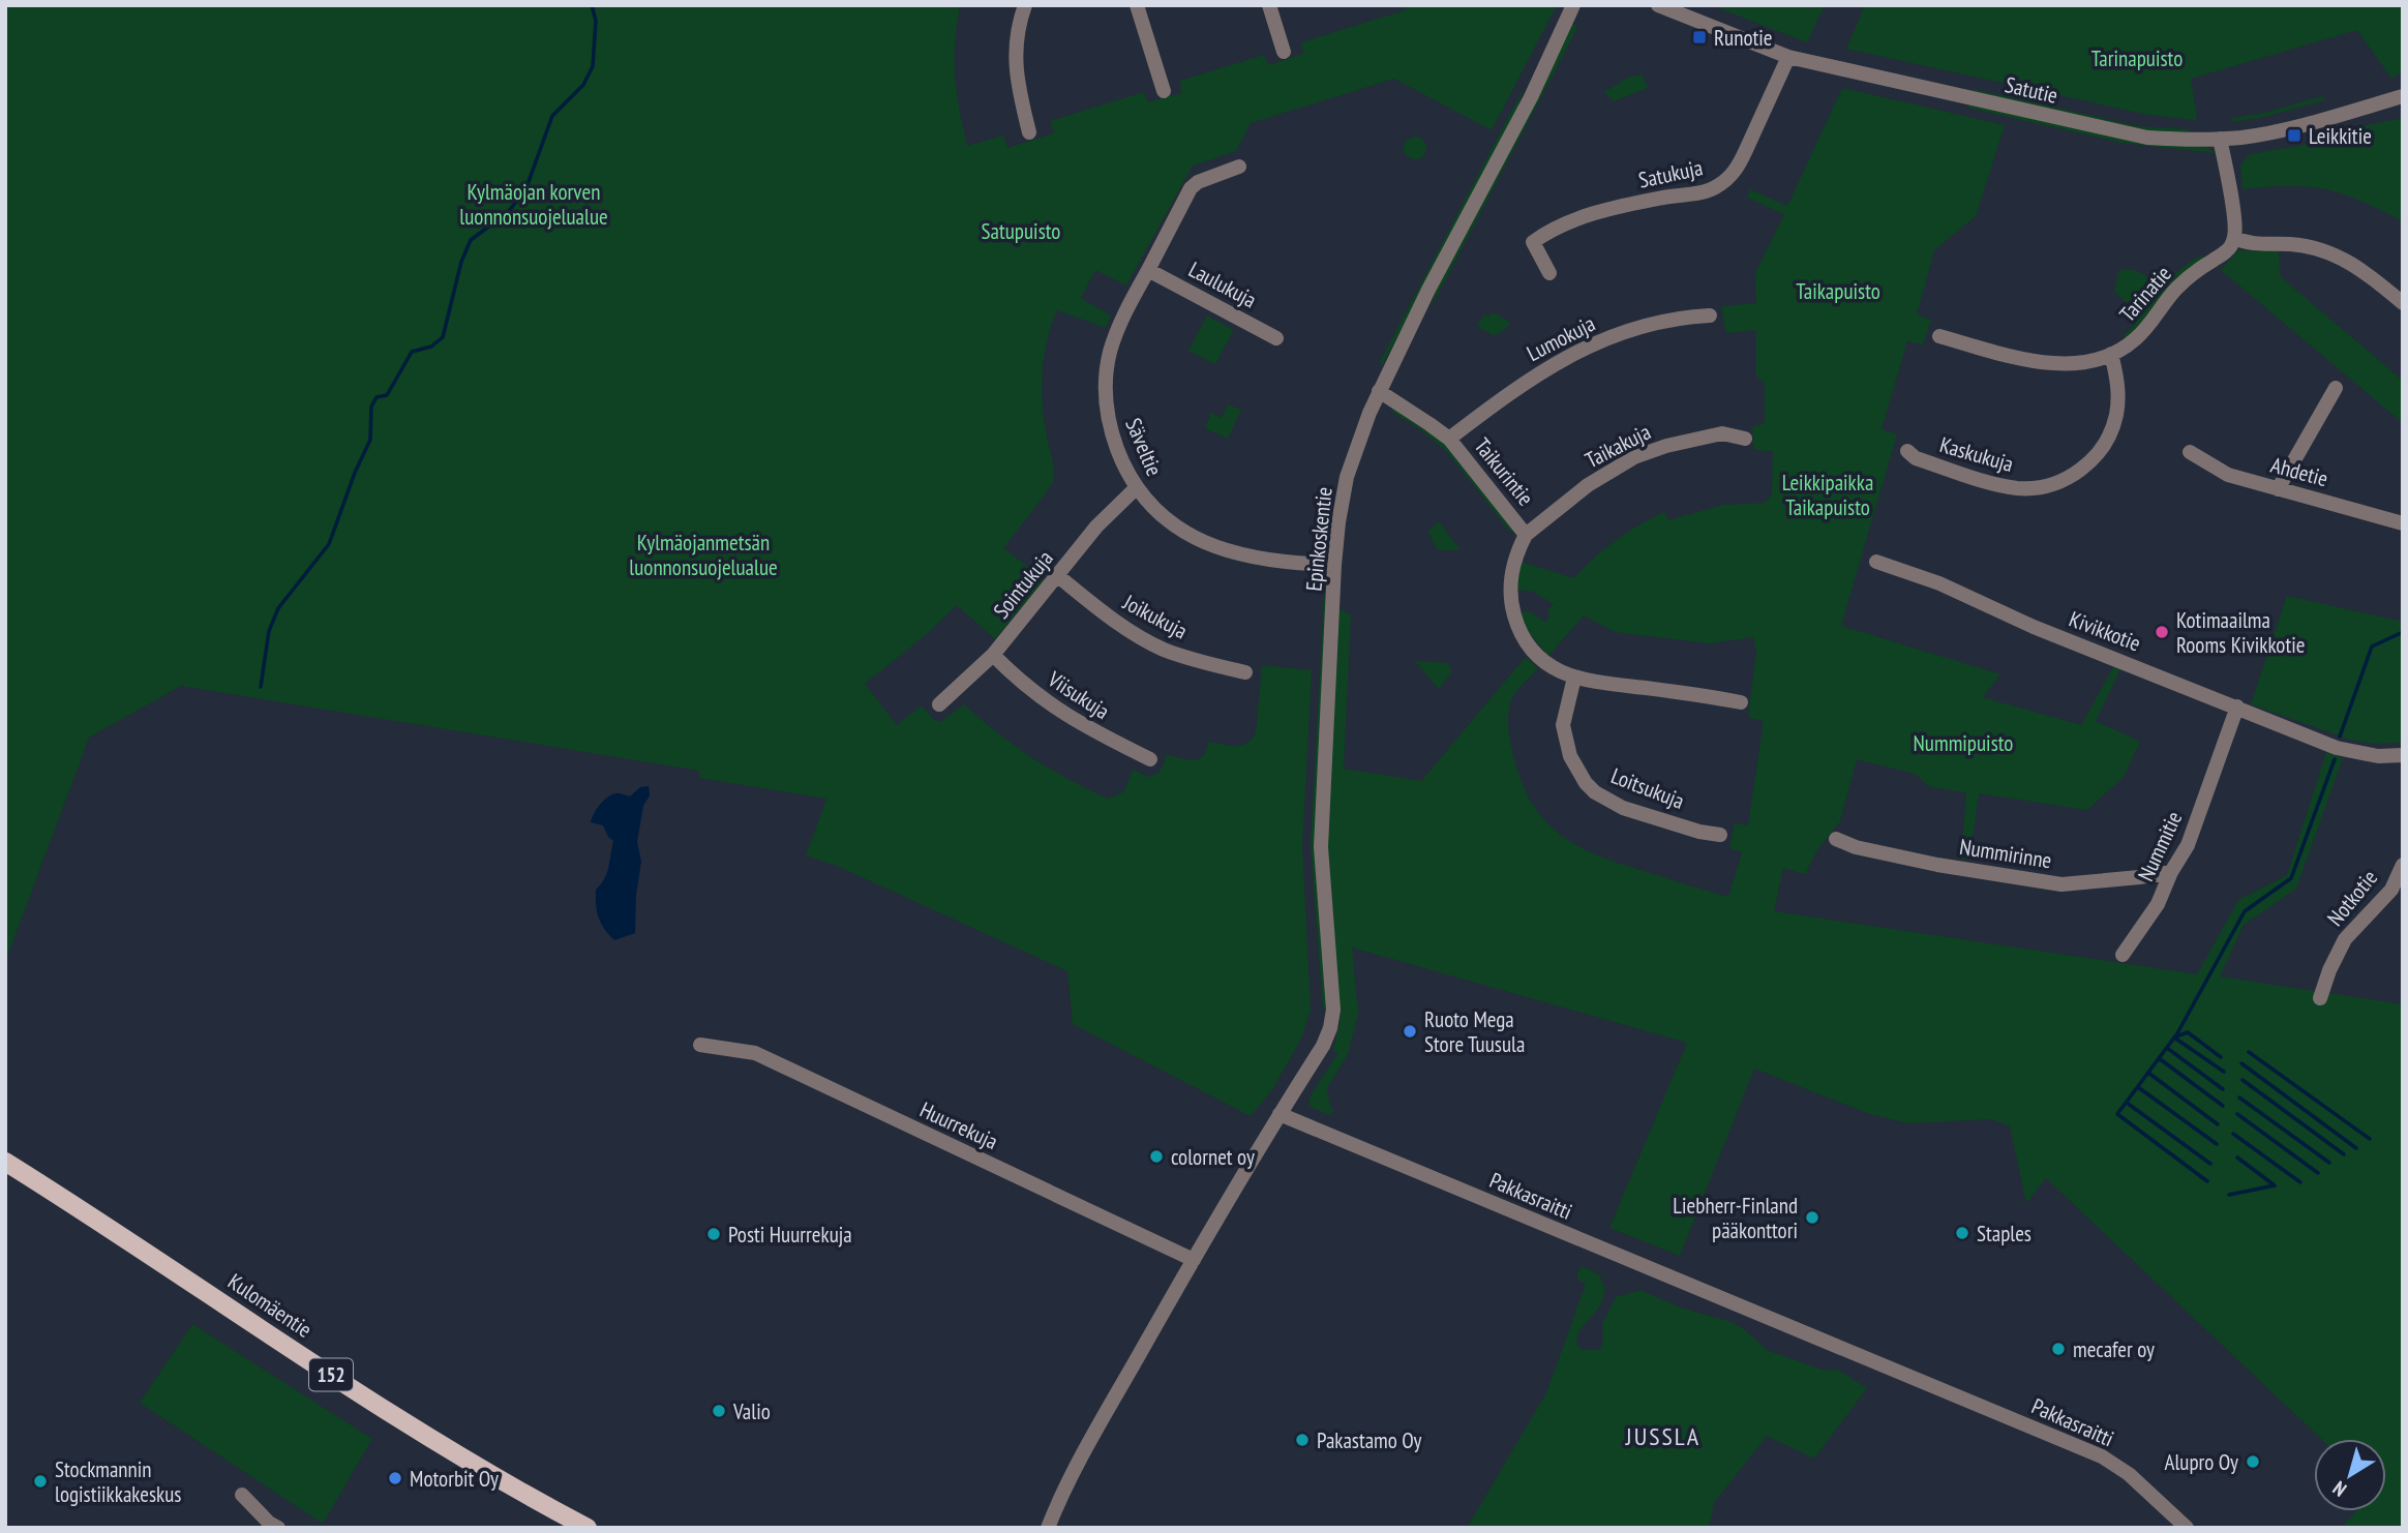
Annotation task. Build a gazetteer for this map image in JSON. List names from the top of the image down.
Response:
{
  "streets": {
    "main road": ["Kulomäentie", "152"],
    "street": [
      "Satutie",
      "Satukuja",
      "Laulukuja",
      "Tarinatie",
      "Lumokuja",
      "Taikakuja",
      "Säveltie",
      "Kaskukuja",
      "Taikurintie",
      "Ahdetie",
      "Epinkoskentie",
      "Sointukuja",
      "Joikukuja",
      "Kivikkotie",
      "Viisukuja",
      "Loitsukuja",
      "Nummitie",
      "Nummirinne",
      "Notkotie",
      "Huurrekuja",
      "Pakkasraitti"
    ]
  },
  "crossings": [
    ["Satutie", "Satukuja"],
    ["Laulukuja", "Säveltie"],
    ["Tarinatie", "Kaskukuja"],
    ["Lumokuja", "Taikurintie"],
    ["Taikakuja", "Taikurintie"],
    ["Säveltie", "Epinkoskentie"],
    ["Säveltie", "Sointukuja"],
    ["Taikurintie", "Epinkoskentie"],
    ["Taikurintie", "Loitsukuja"],
    ["Epinkoskentie", "Pakkasraitti"],
    ["Sointukuja", "Joikukuja"],
    ["Sointukuja", "Viisukuja"],
    ["Kivikkotie", "Nummitie"],
    ["Nummitie", "Nummirinne"]
  ],
  "districts": ["JUSSLA"],
  "parks": [
    "Tarinapuisto",
    "Kylmäojan korven luonnonsuojelualue",
    "Satupuisto",
    "Taikapuisto",
    "Leikkipaikka Taikapuisto",
    "Kylmäojanmetsän luonnonsuojelualue",
    "Nummipuisto"
  ],
  "places": {
    "transit": ["Runotie", "Leikkitie"],
    "other": [
      "Kotimaailma Rooms Kivikkotie",
      "Ruoto Mega Store Tuusula",
      "colornet oy",
      "Liebherr-Finland pääkonttori",
      "Staples",
      "Posti Huurrekuja",
      "mecafer oy",
      "Valio",
      "Pakastamo Oy",
      "Alupro Oy",
      "Motorbit Oy",
      "Stockmannin logistiikkakeskus"
    ]
  },
  "north": "bottom left"
}
